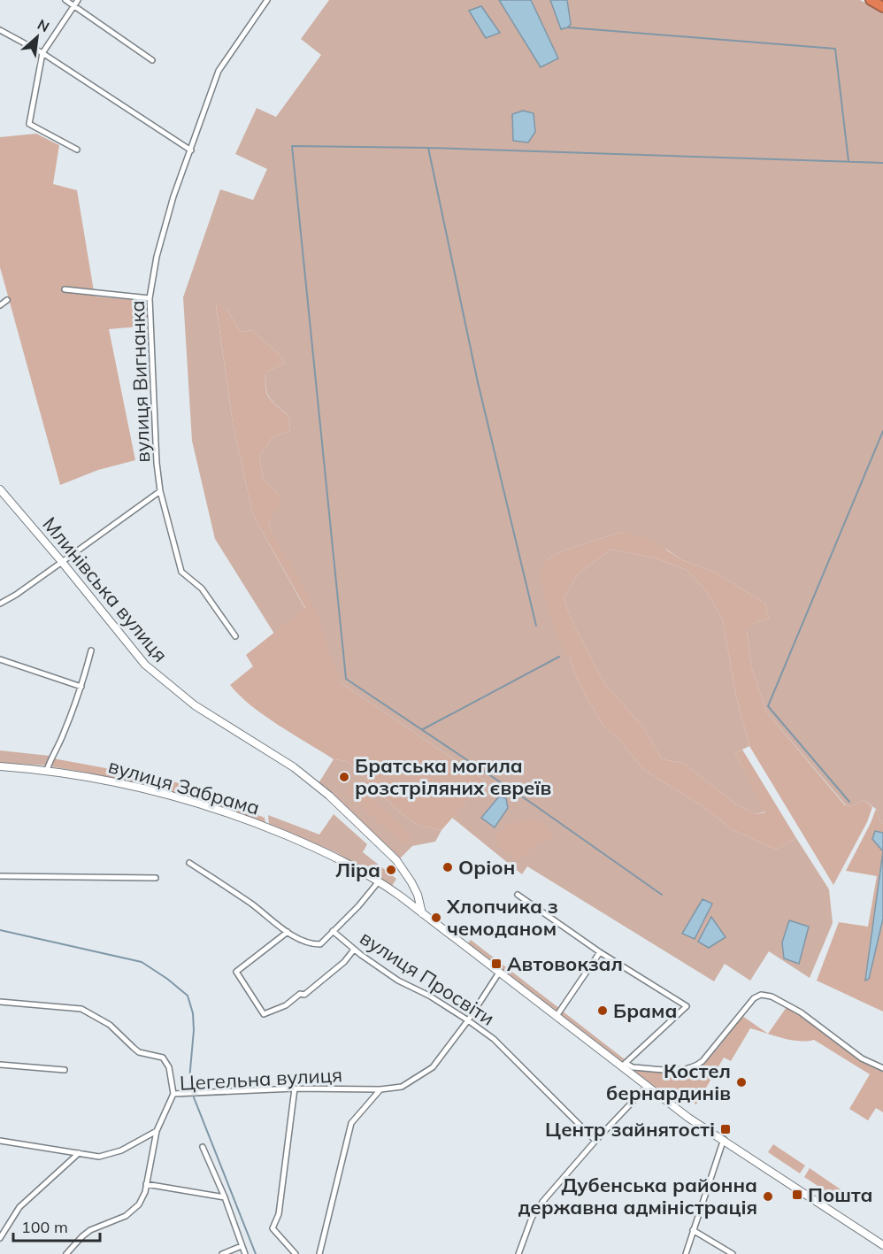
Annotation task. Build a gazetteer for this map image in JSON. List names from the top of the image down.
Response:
{
  "streets": {
    "main road": ["Млинівська вулиця", "вулиця Забрама"],
    "street": ["вулиця Вигнанка", "вулиця Просвіти", "Цегельна вулиця"]
  },
  "crossings": [
    ["Млинівська вулиця", "вулиця Забрама"],
    ["вулиця Забрама", "вулиця Просвіти"],
    ["вулиця Забрама", "Цегельна вулиця"],
    ["вулиця Просвіти", "Цегельна вулиця"]
  ],
  "places": {
    "other": [
      "Братська могила розстріляних євреїв",
      "Оріон",
      "Ліра",
      "Хлопчика з чемоданом",
      "Брама",
      "Костел бернардинів",
      "Дубенська районна державна адміністрація"
    ],
    "transit": ["Автовокзал", "Центр зайнятості", "Пошта"]
  },
  "scale_bar": "100 m",
  "north": "top right"
}
